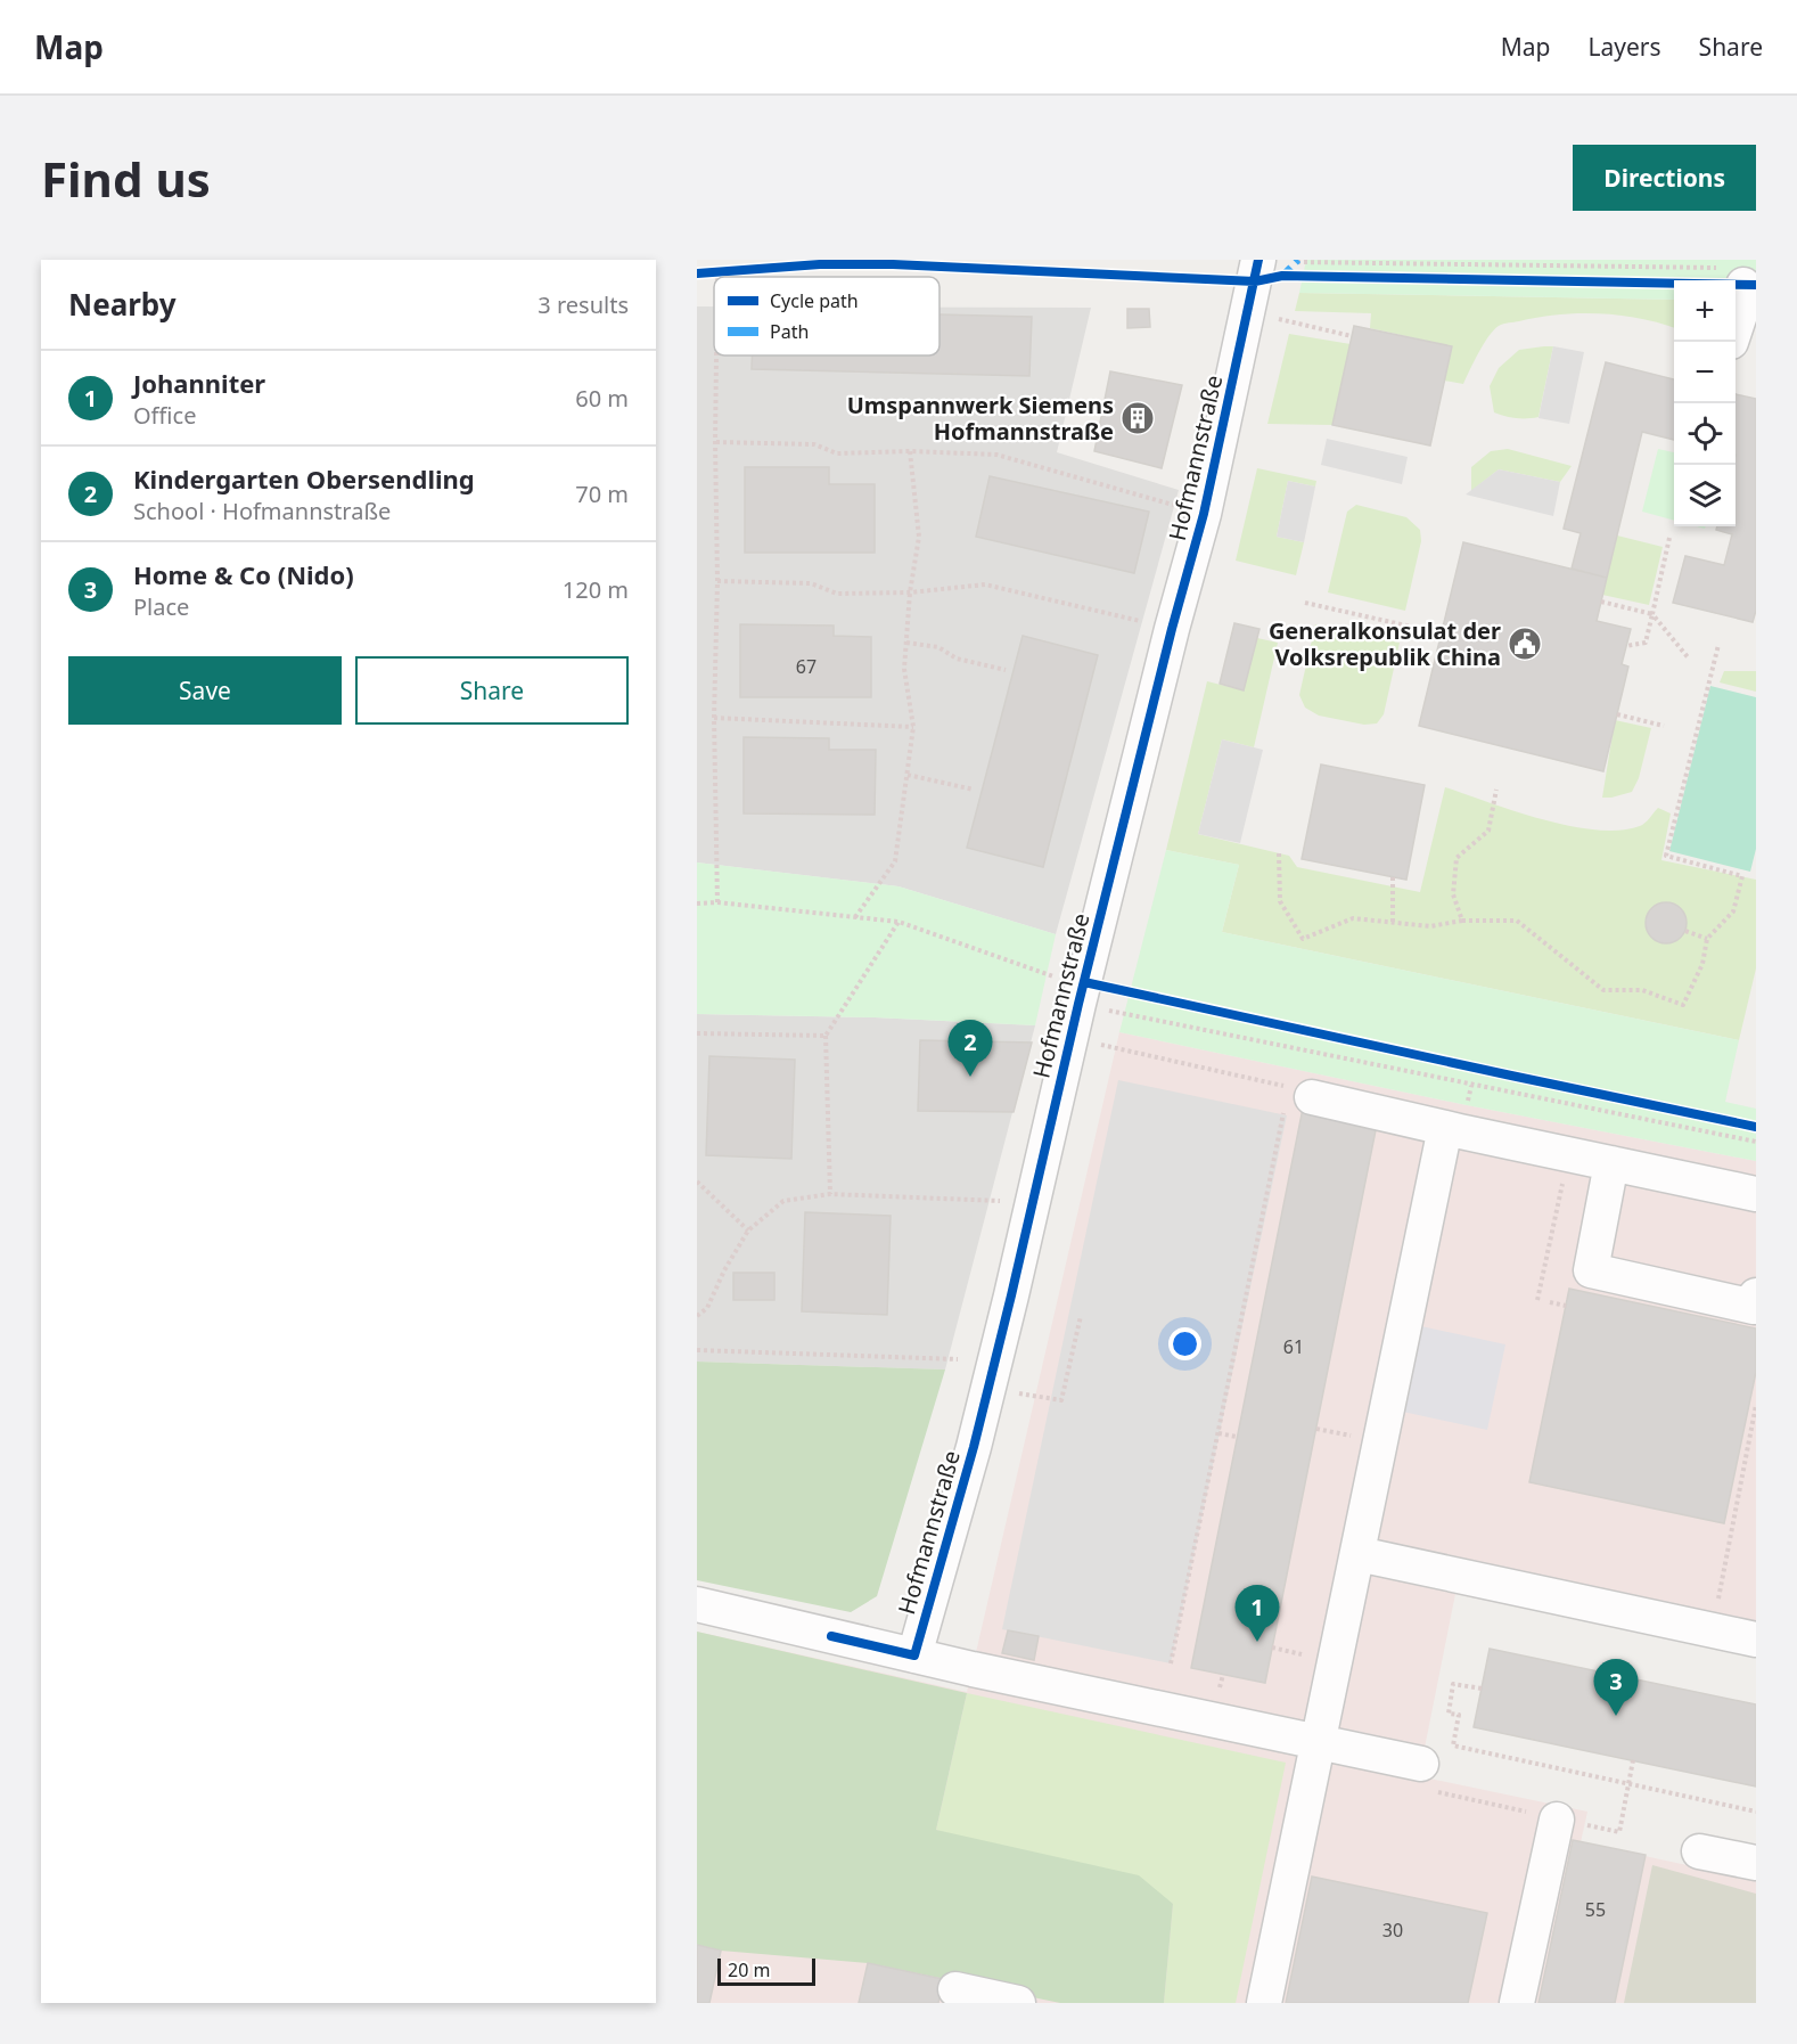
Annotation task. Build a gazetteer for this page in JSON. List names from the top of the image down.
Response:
{
  "streets": {
    "street": ["Hofmannstraße"]
  },
  "places": {
    "building": ["Umspannwerk Siemens Hofmannstraße"],
    "public building": ["Generalkonsulat der Volksrepublik China"]
  },
  "house_numbers": [
    "67",
    "61",
    "55",
    "30"
  ],
  "legend": ["Cycle path", "Path"],
  "scale_bar": "20 m",
  "page": {
    "header": "Map",
    "nav": ["Map", "Layers", "Share"],
    "buttons": [
      "Directions",
      ["Save", "Share"]
    ],
    "title": "Find us",
    "heading": ["Nearby", "3 results"],
    "map_buttons": ["+", "−"],
    "list": [
      {
        "mark": "1",
        "name": "Johanniter",
        "note": "Office",
        "value": "60 m"
      },
      {
        "mark": "2",
        "name": "Kindergarten Obersendling",
        "note": "School · Hofmannstraße",
        "value": "70 m"
      },
      {
        "mark": "3",
        "name": "Home & Co (Nido)",
        "note": "Place",
        "value": "120 m"
      }
    ],
    "pins": ["2", "1", "3"],
    "scale": "20 m"
  }
}
